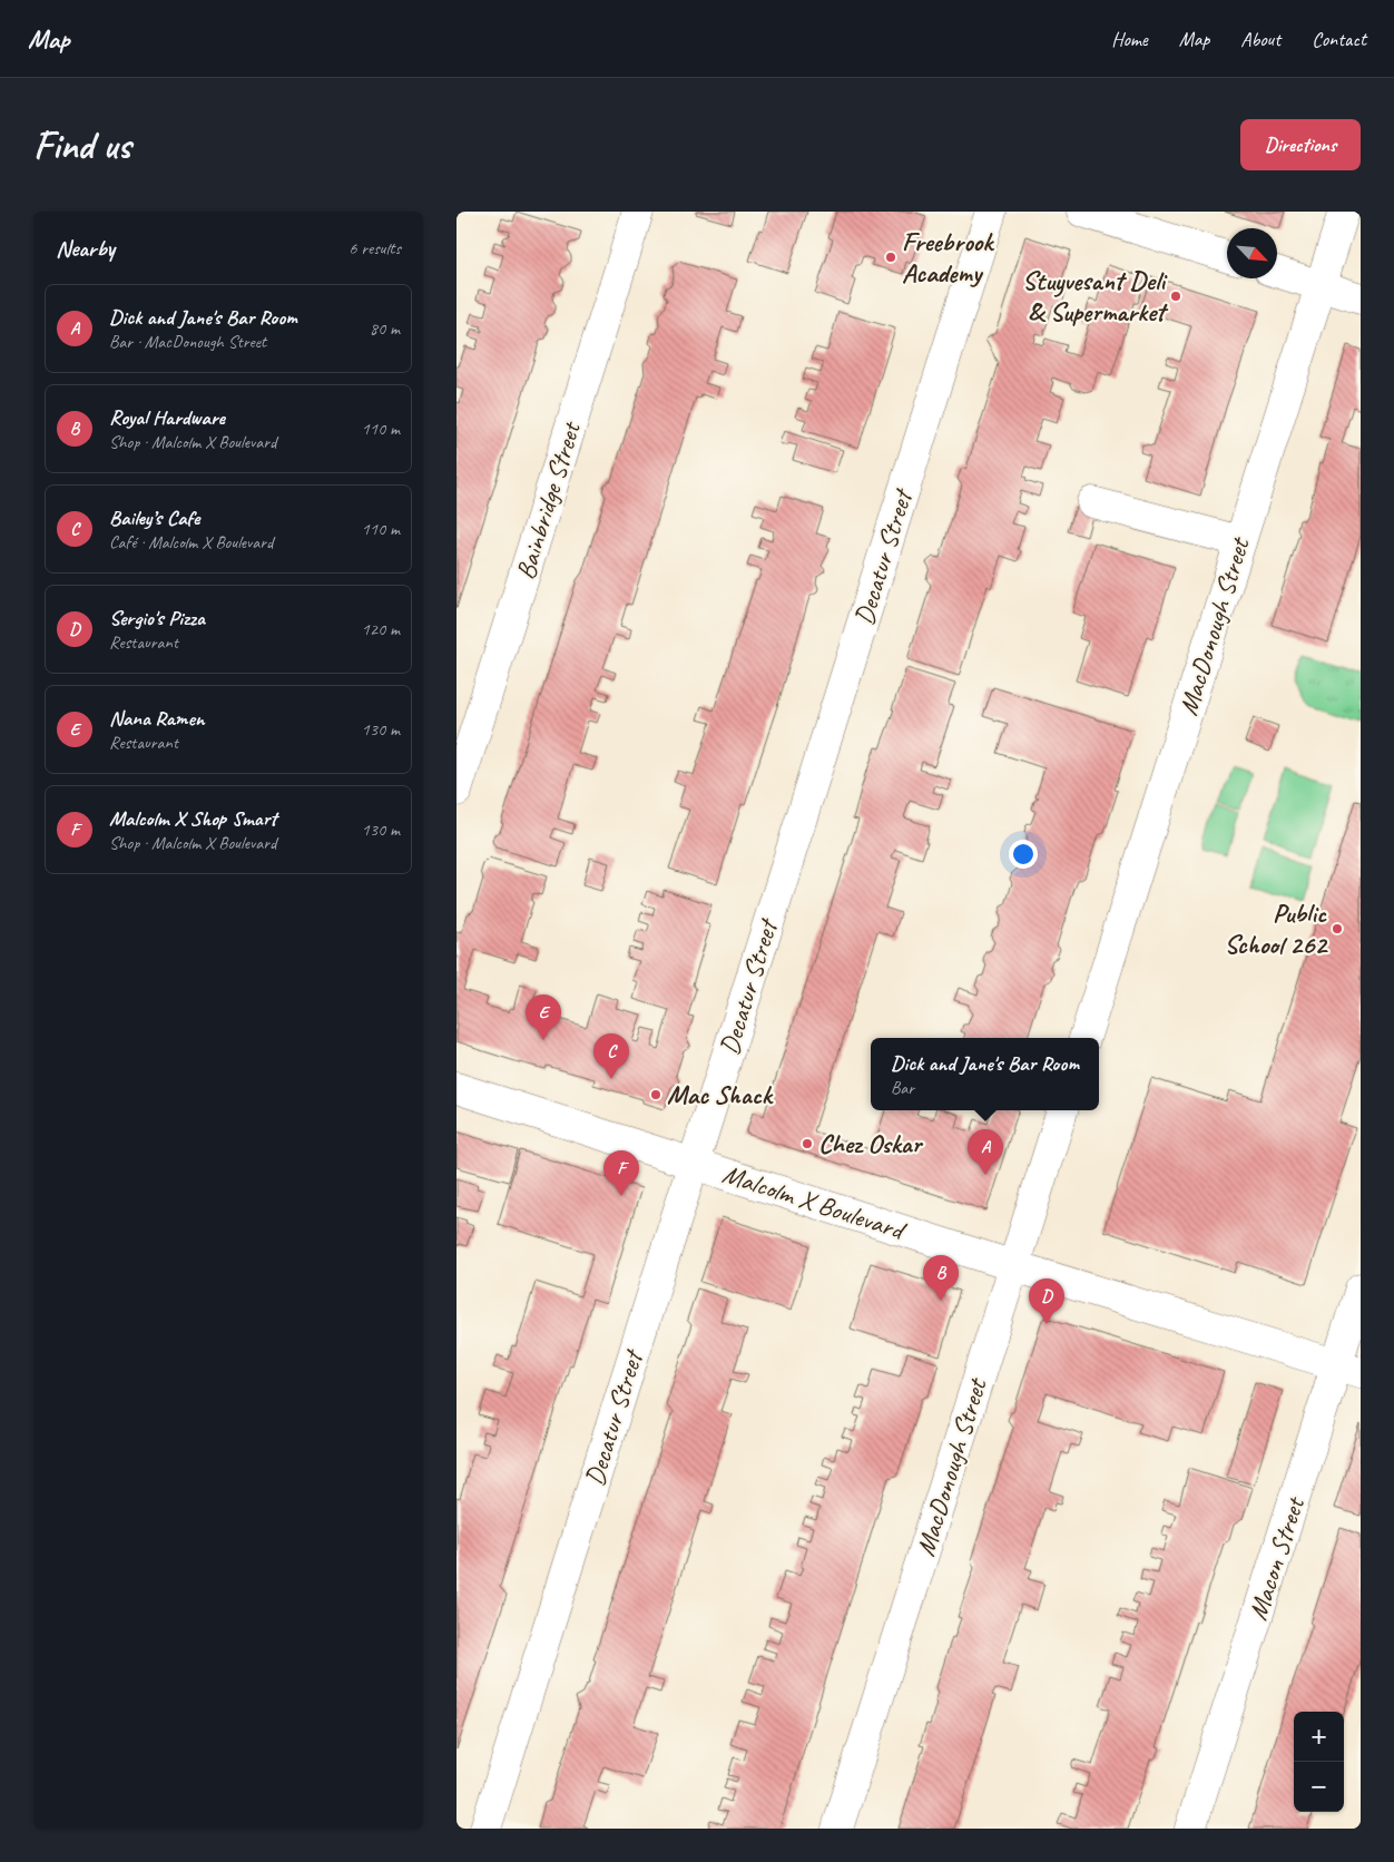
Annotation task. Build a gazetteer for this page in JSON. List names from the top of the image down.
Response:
{
  "streets": {
    "street": [
      "Bainbridge Street",
      "Decatur Street",
      "MacDonough Street",
      "Malcolm X Boulevard",
      "Macon Street"
    ]
  },
  "crossings": [
    ["Decatur Street", "Malcolm X Boulevard"],
    ["MacDonough Street", "Malcolm X Boulevard"],
    ["Malcolm X Boulevard", "Macon Street"]
  ],
  "places": [
    "Freebrook Academy",
    "Stuyvesant Deli & Supermarket",
    "Public School 262",
    "Mac Shack",
    "Chez Oskar"
  ],
  "north": "bottom right",
  "page": {
    "header": "Map",
    "nav": [
      "Home",
      "Map",
      "About",
      "Contact"
    ],
    "buttons": "Directions",
    "title": "Find us",
    "heading": ["Nearby", "6 results"],
    "list": [
      {
        "mark": "A",
        "name": "Dick and Jane's Bar Room",
        "note": "Bar · MacDonough Street",
        "value": "80 m"
      },
      {
        "mark": "B",
        "name": "Royal Hardware",
        "note": "Shop · Malcolm X Boulevard",
        "value": "110 m"
      },
      {
        "mark": "C",
        "name": "Bailey’s Cafe",
        "note": "Café · Malcolm X Boulevard",
        "value": "110 m"
      },
      {
        "mark": "D",
        "name": "Sergio's Pizza",
        "note": "Restaurant",
        "value": "120 m"
      },
      {
        "mark": "E",
        "name": "Nana Ramen",
        "note": "Restaurant",
        "value": "130 m"
      },
      {
        "mark": "F",
        "name": "Malcolm X Shop Smart",
        "note": "Shop · Malcolm X Boulevard",
        "value": "130 m"
      }
    ],
    "pins": [
      "E",
      "C",
      "A",
      "F",
      "B",
      "D"
    ],
    "popup": ["Dick and Jane's Bar Room", "Bar"],
    "map_buttons": ["+", "−"]
  }
}
